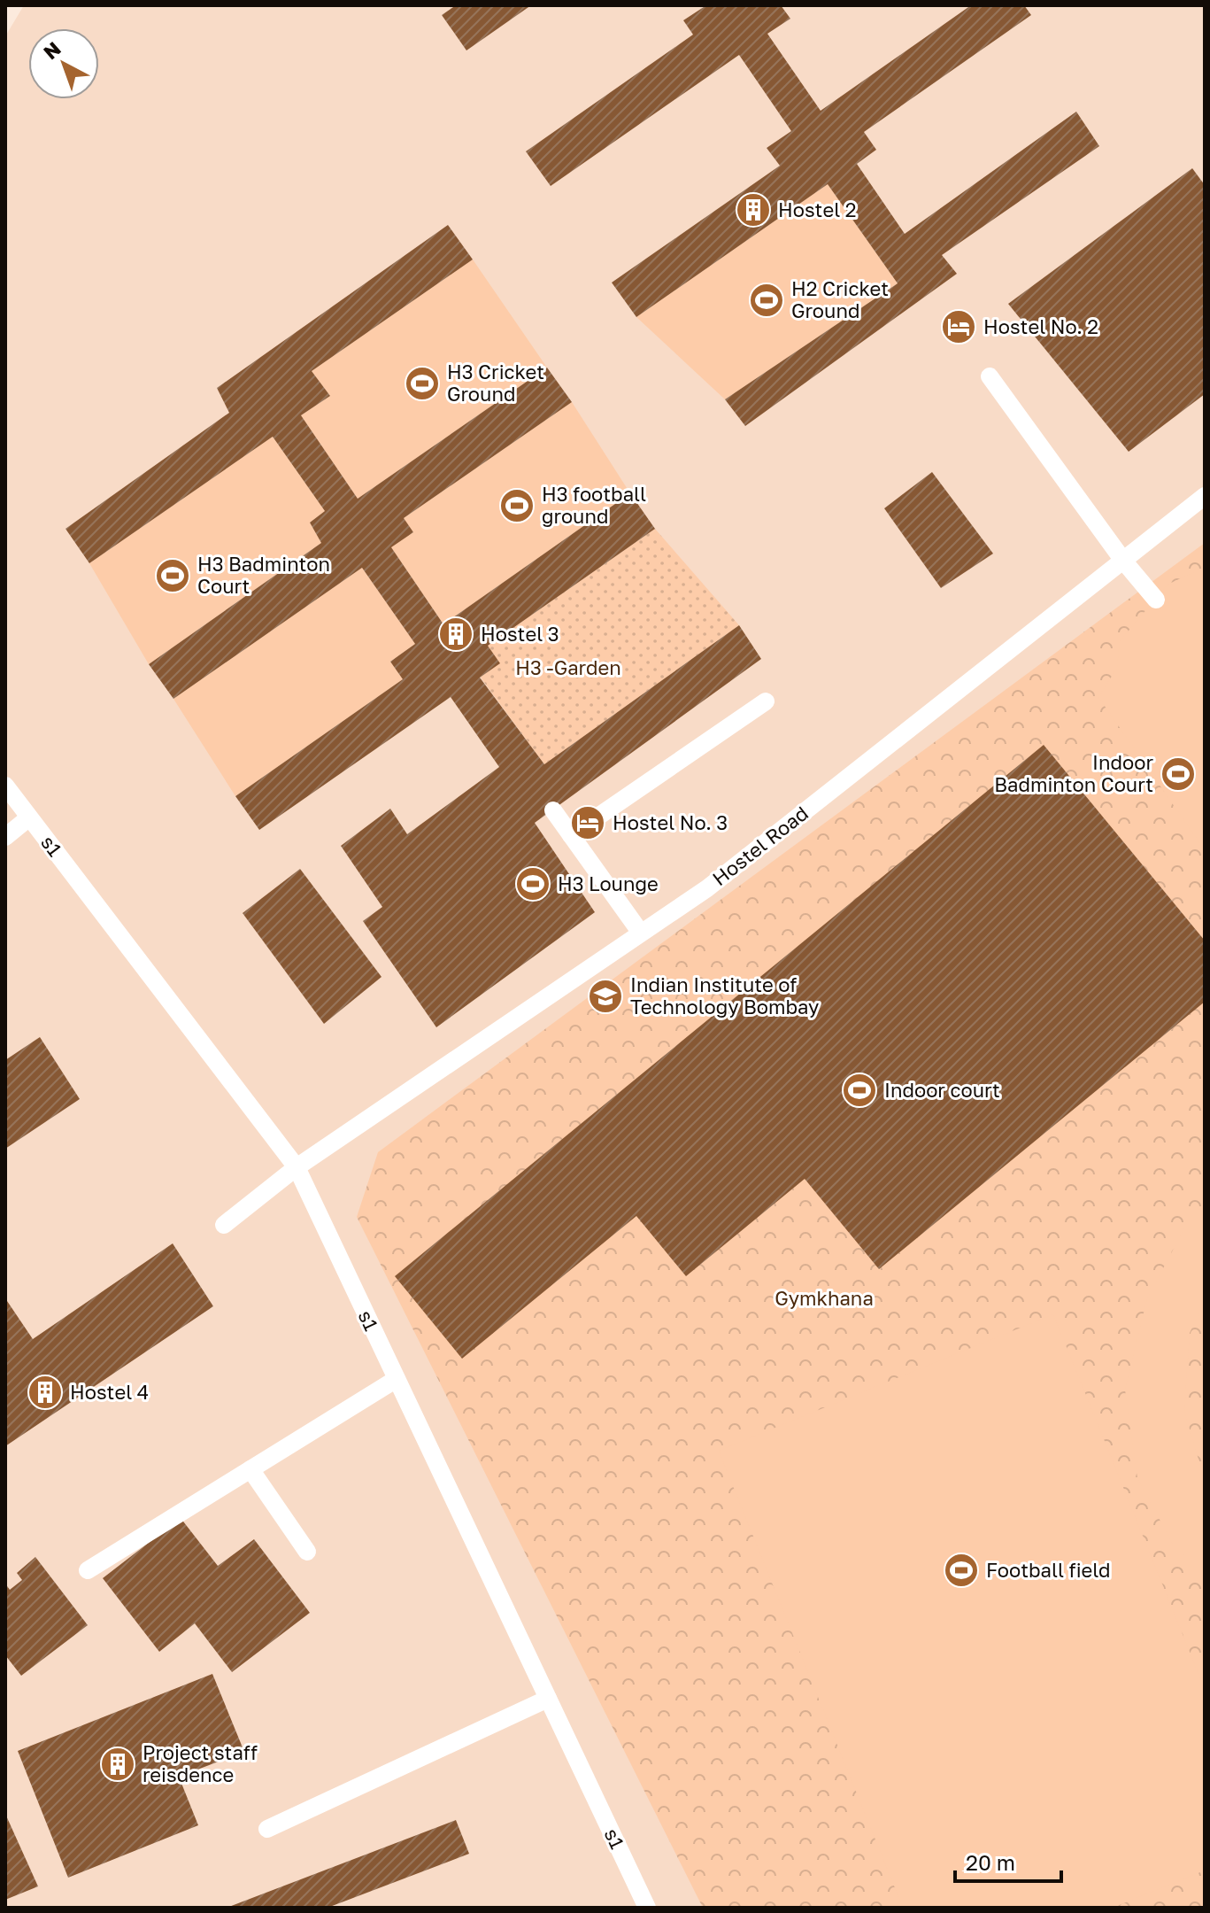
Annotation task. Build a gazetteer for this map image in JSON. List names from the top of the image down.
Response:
{
  "streets": {
    "lane": ["s1", "Hostel Road"]
  },
  "crossings": [
    ["s1", "Hostel Road"]
  ],
  "parks": ["H3 -Garden", "Gymkhana"],
  "places": {
    "building": [
      "Hostel 2",
      "Hostel 3",
      "Hostel 4",
      "Project staff reisdence"
    ],
    "sports": [
      "H2 Cricket Ground",
      "H3 Cricket Ground",
      "H3 football ground",
      "H3 Badminton Court",
      "Indoor Badminton Court",
      "H3 Lounge",
      "Indoor court",
      "Football field"
    ],
    "hotel": ["Hostel No. 2", "Hostel No. 3"],
    "school or university": ["Indian Institute of Technology Bombay"]
  },
  "scale_bar": "20 m",
  "north": "top left"
}
